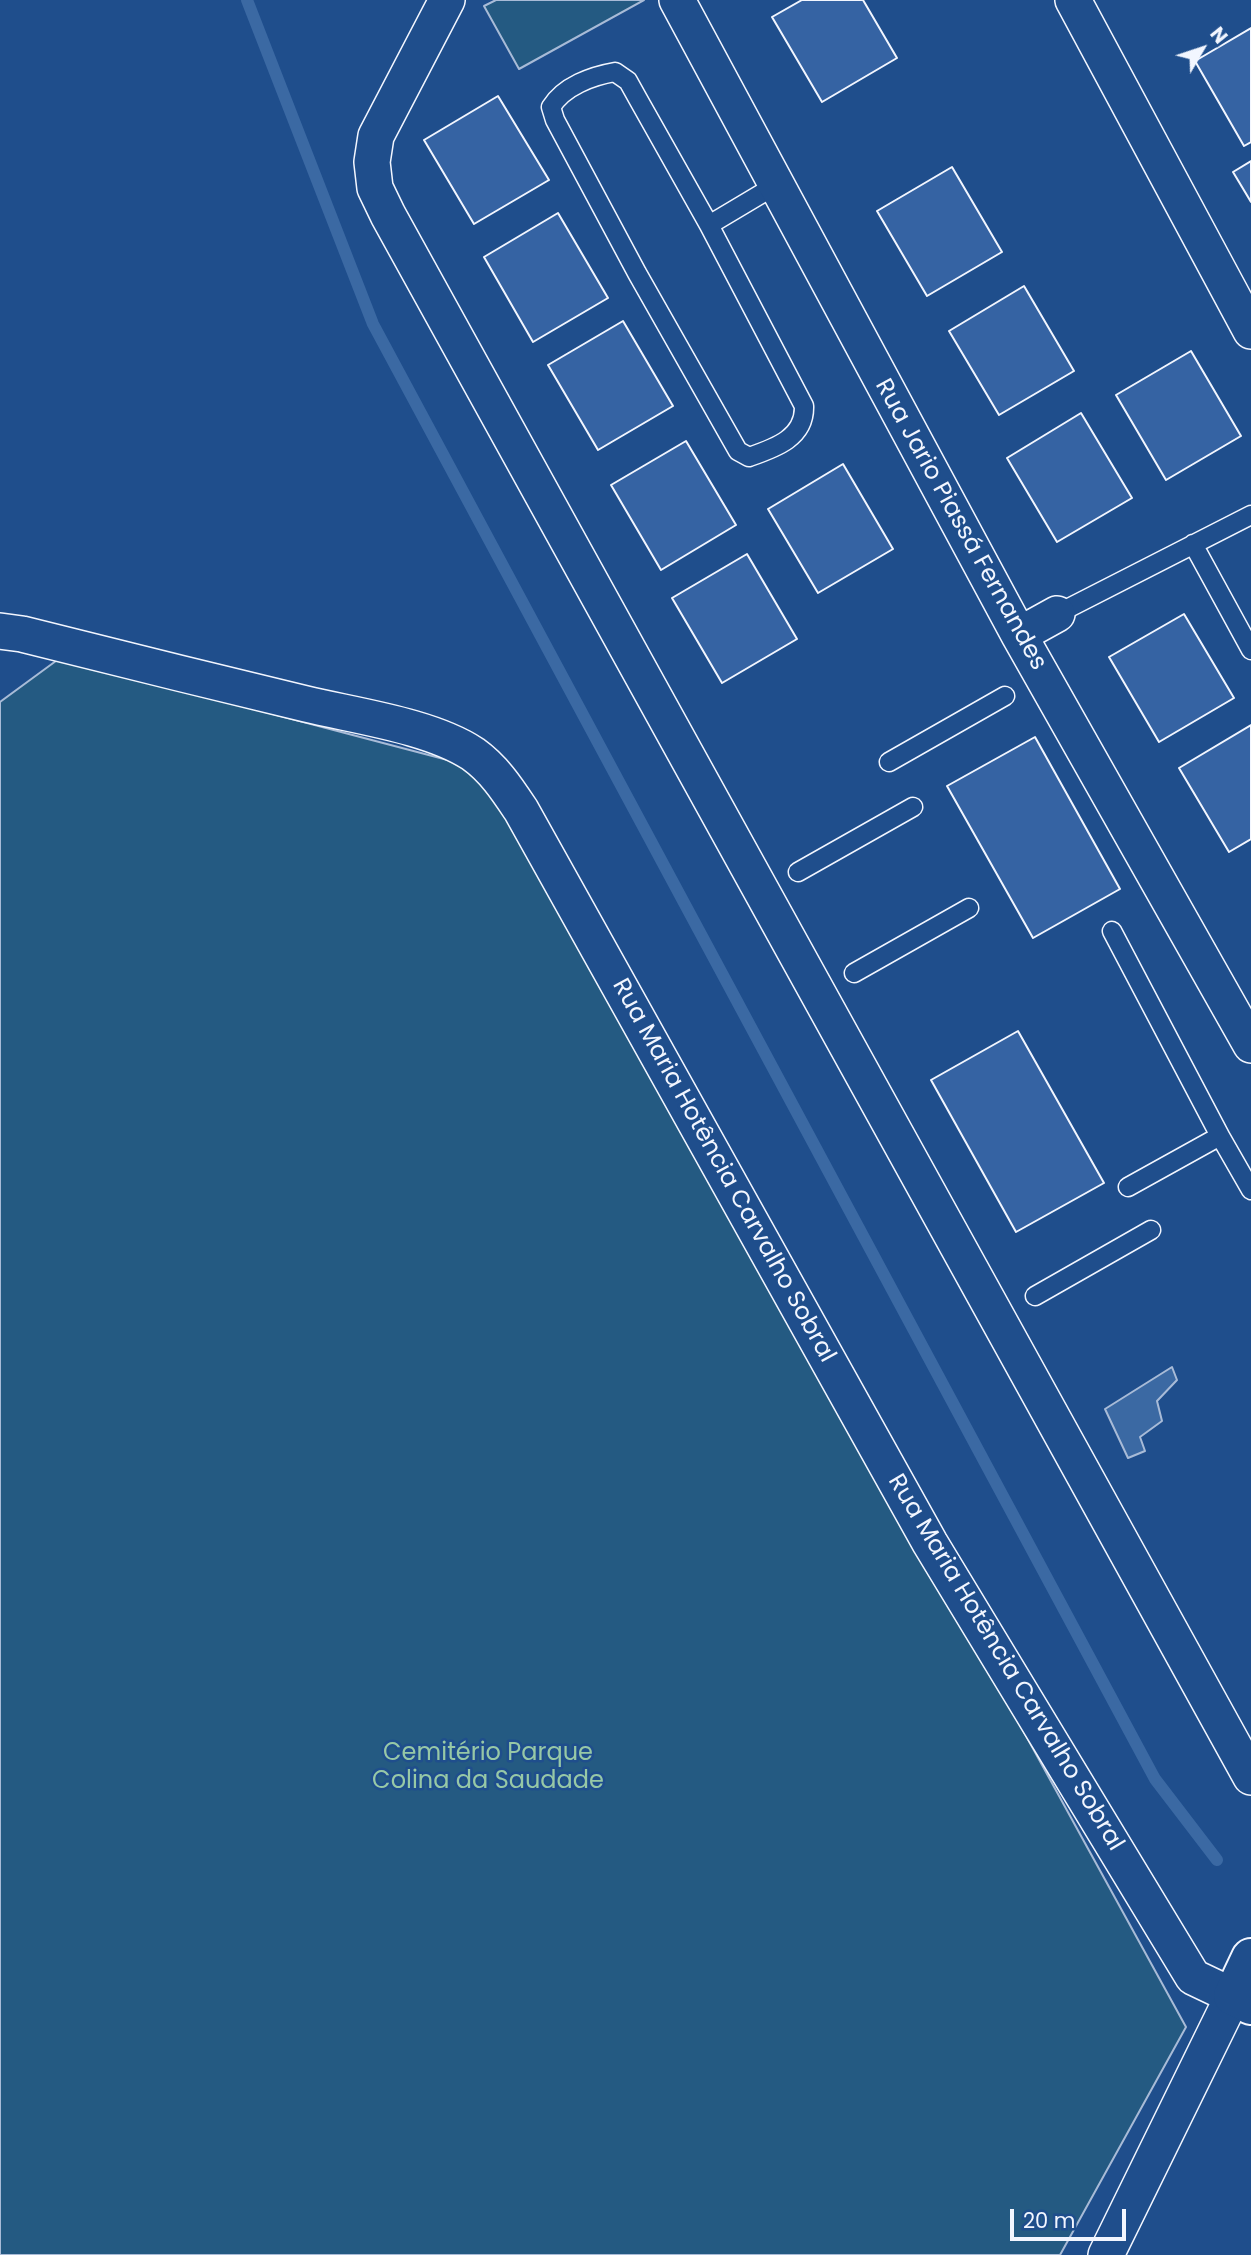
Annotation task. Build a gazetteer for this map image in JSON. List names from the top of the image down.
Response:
{
  "streets": {
    "street": ["Rua Jario Piassá Fernandes", "Rua Maria Hotência Carvalho Sobral"]
  },
  "parks": ["Cemitério Parque Colina da Saudade"],
  "scale_bar": "20 m",
  "north": "top right"
}
